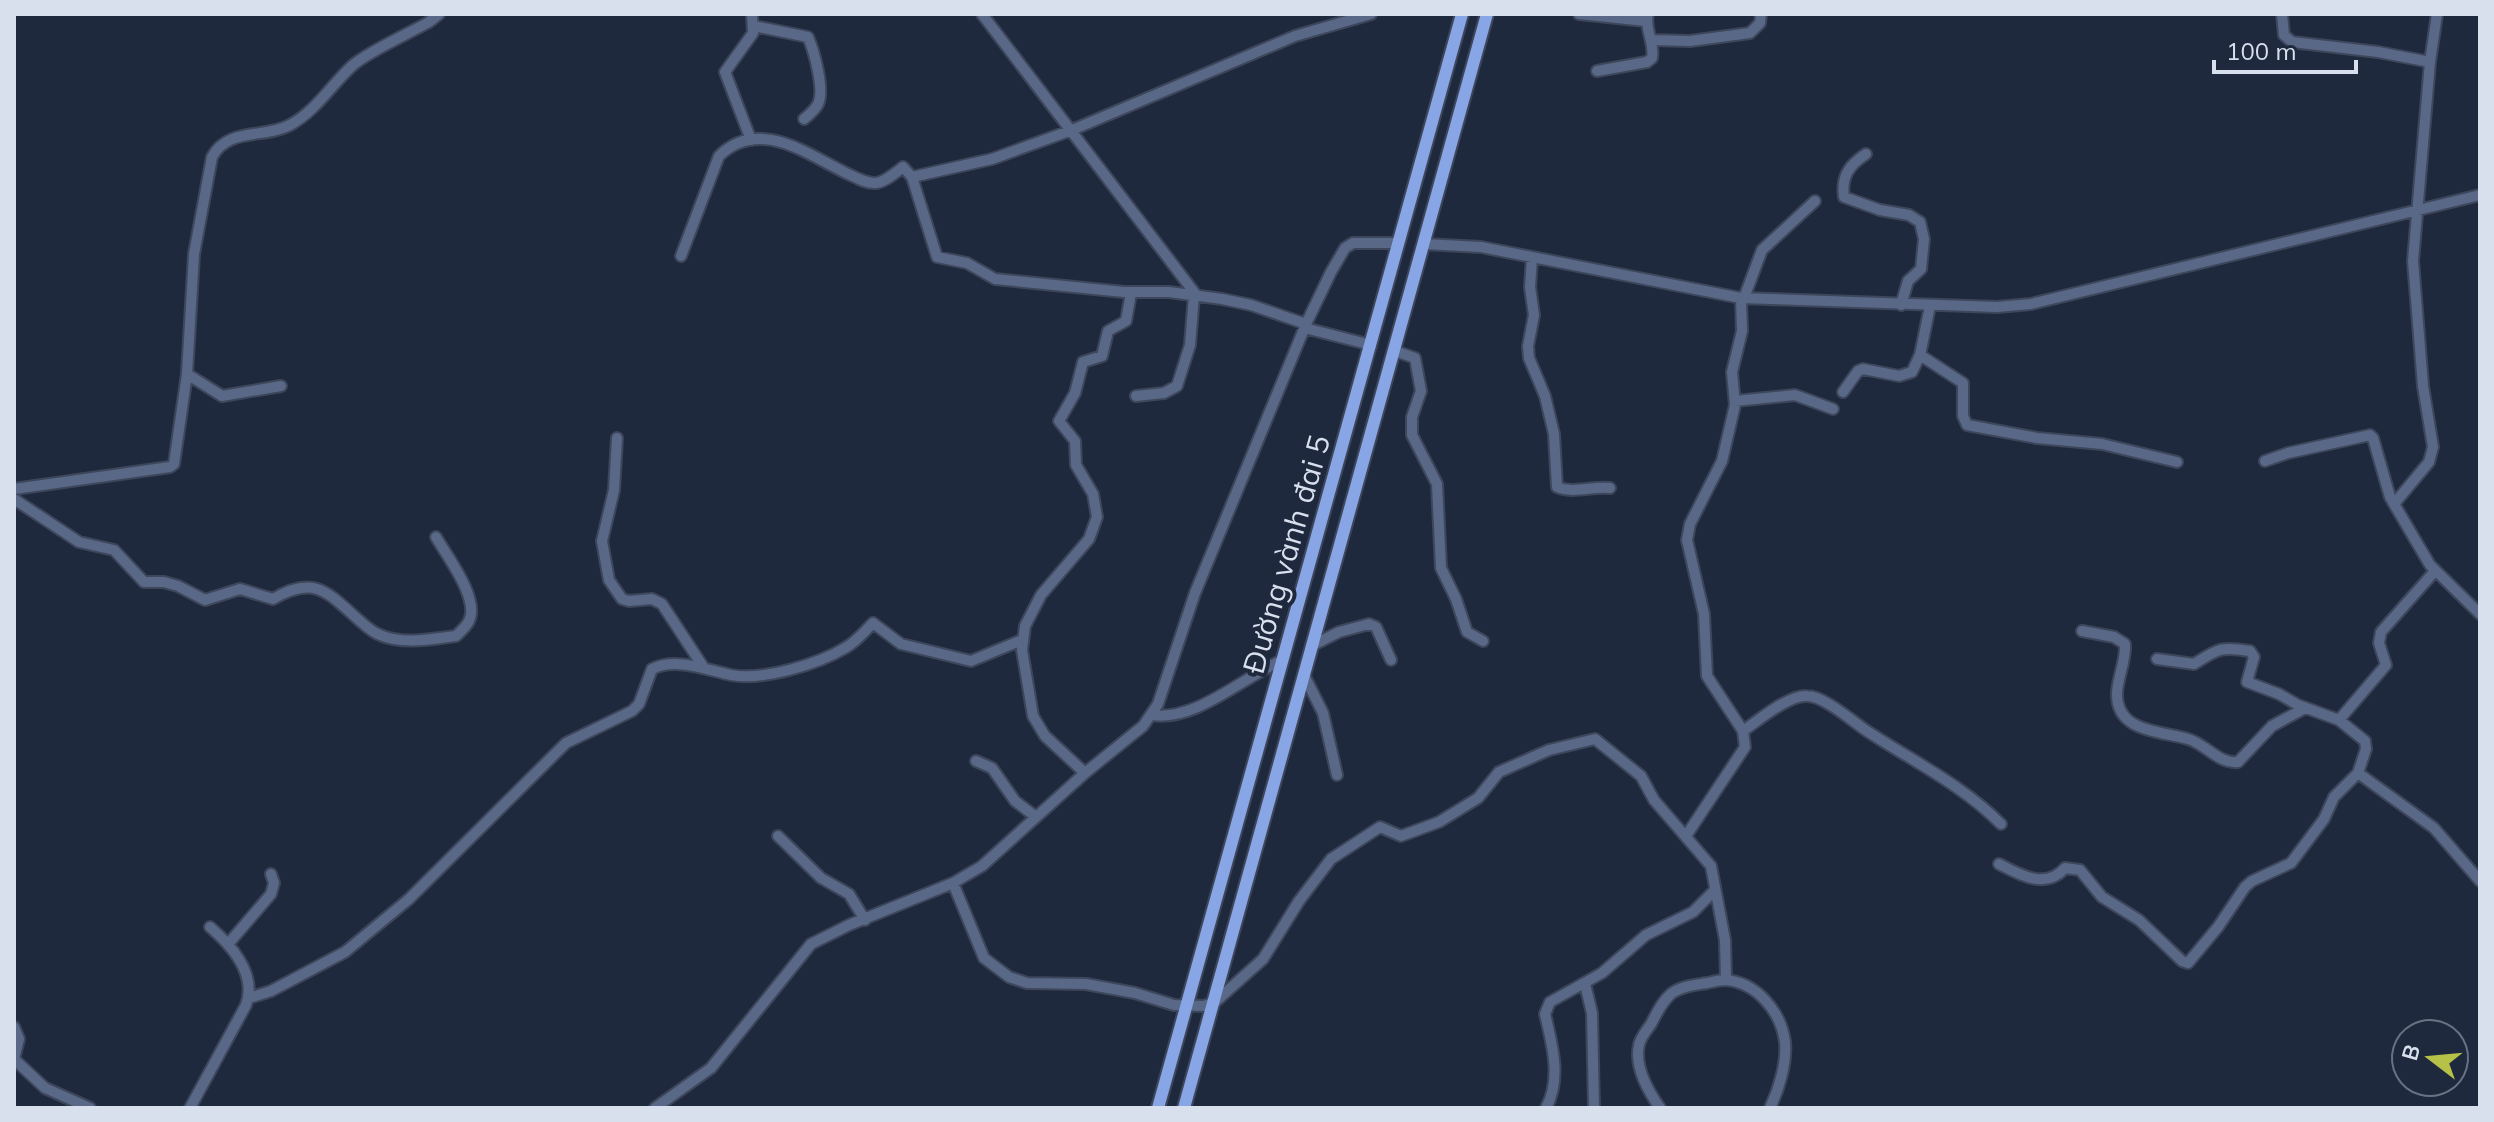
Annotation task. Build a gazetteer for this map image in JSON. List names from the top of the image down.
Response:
{
  "streets": {
    "main road": ["Đường vành đai 5"]
  },
  "scale_bar": "100 m",
  "north": "left"
}
